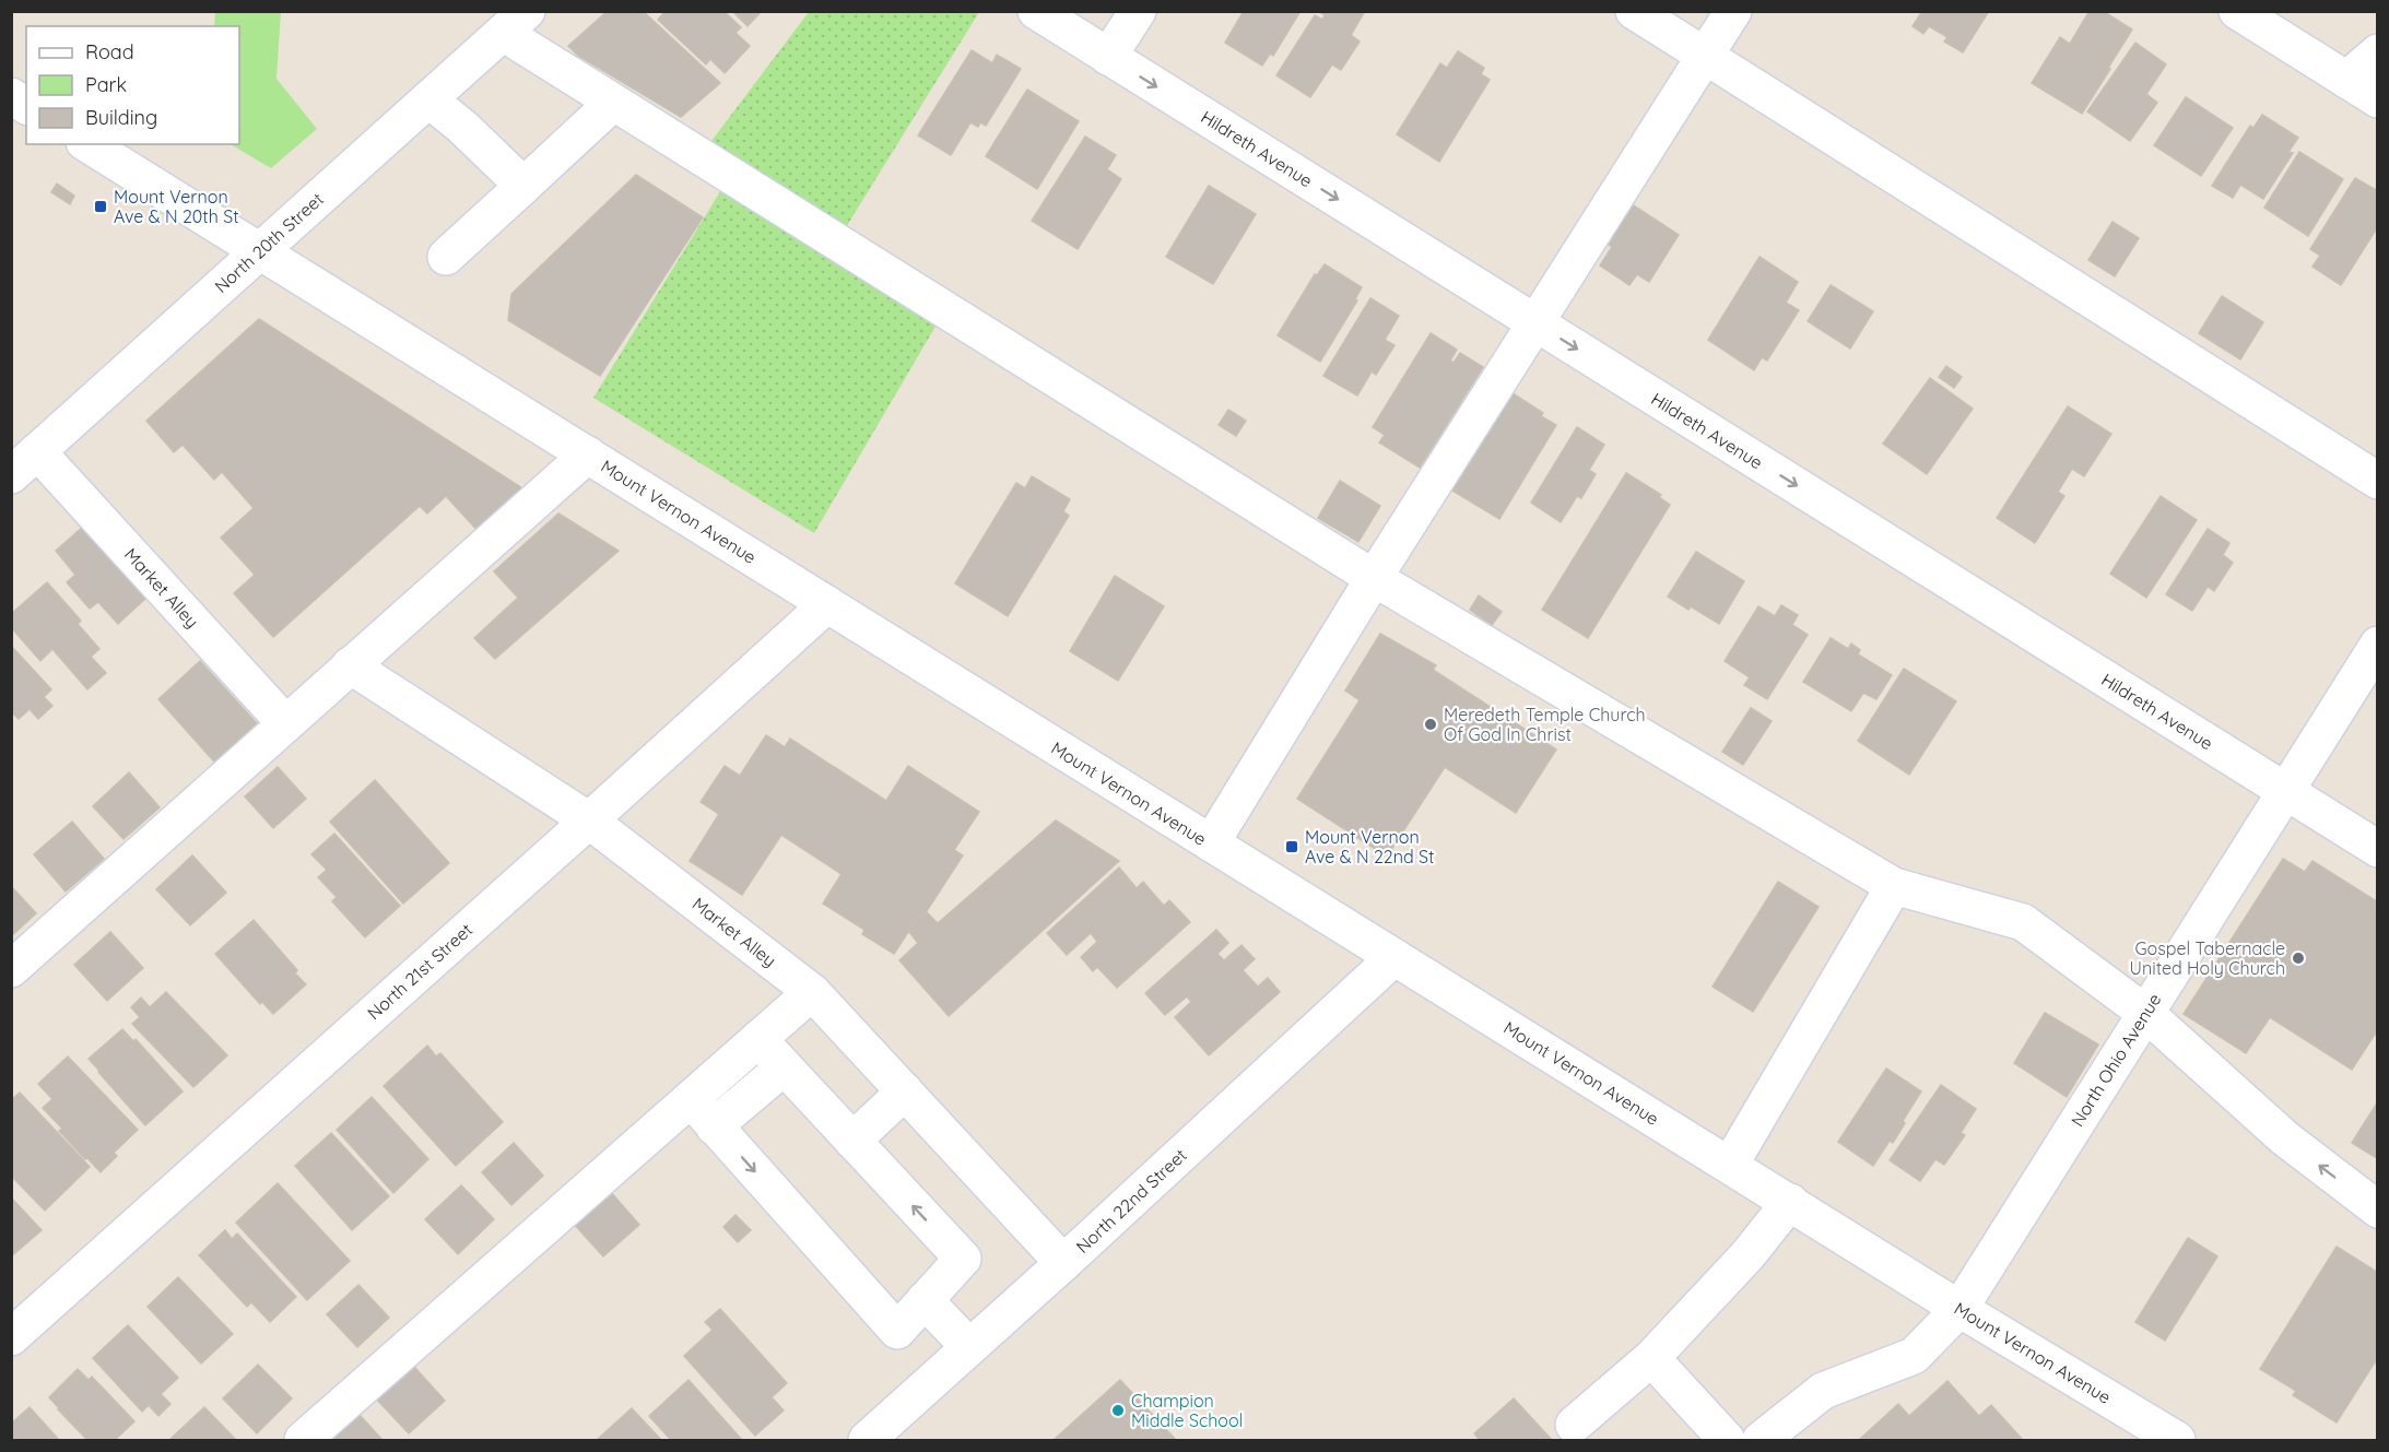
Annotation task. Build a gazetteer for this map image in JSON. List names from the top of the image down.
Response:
{
  "streets": {
    "street": [
      "Hildreth Avenue",
      "North 20th Street",
      "Mount Vernon Avenue",
      "Market Alley",
      "North 21st Street",
      "North Ohio Avenue",
      "North 22nd Street"
    ]
  },
  "crossings": [
    ["Hildreth Avenue", "North Ohio Avenue"],
    ["North 20th Street", "Mount Vernon Avenue"],
    ["North 20th Street", "Market Alley"],
    ["Mount Vernon Avenue", "North 21st Street"],
    ["Mount Vernon Avenue", "North Ohio Avenue"],
    ["Mount Vernon Avenue", "North 22nd Street"],
    ["Market Alley", "North 21st Street"],
    ["Market Alley", "North 22nd Street"]
  ],
  "places": {
    "transit": ["Mount Vernon Ave & N 20th St", "Mount Vernon Ave & N 22nd St"],
    "other": ["Meredeth Temple Church Of God In Christ", "Gospel Tabernacle United Holy Church", "Champion Middle School"]
  },
  "legend": ["Road", "Park", "Building"]
}
